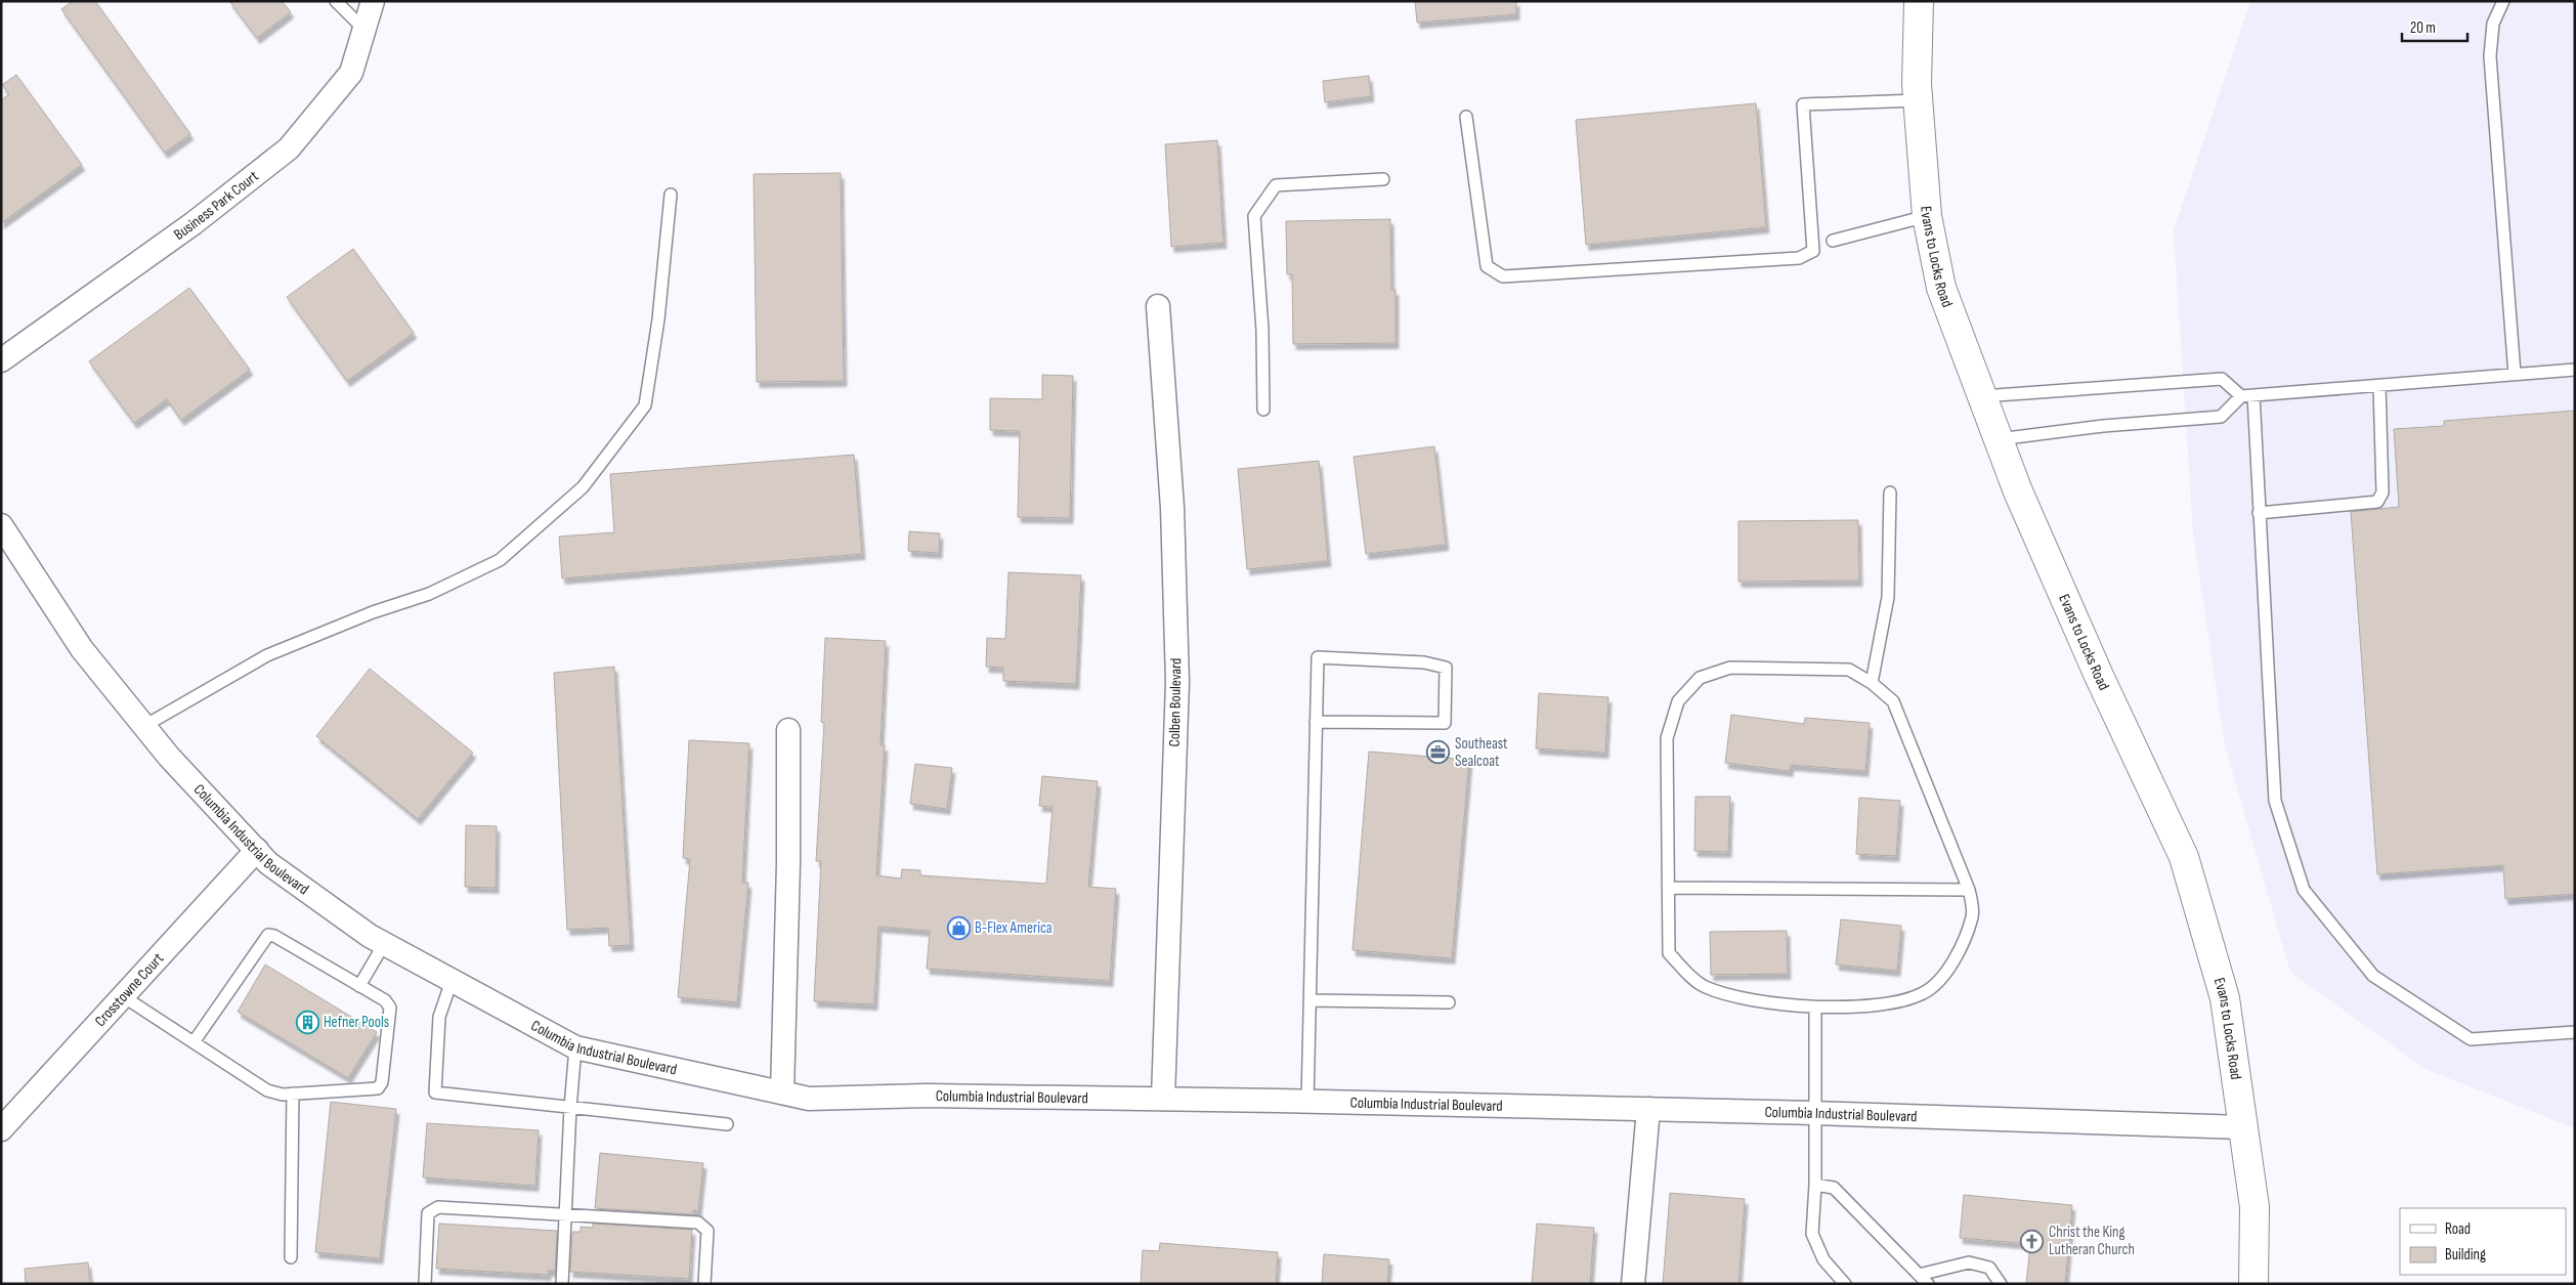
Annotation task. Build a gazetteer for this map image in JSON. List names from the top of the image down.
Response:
{
  "streets": {
    "street": [
      "Business Park Court",
      "Evans to Locks Road",
      "Colben Boulevard",
      "Columbia Industrial Boulevard",
      "Crosstowne Court"
    ]
  },
  "crossings": [
    ["Evans to Locks Road", "Columbia Industrial Boulevard"],
    ["Colben Boulevard", "Columbia Industrial Boulevard"],
    ["Columbia Industrial Boulevard", "Crosstowne Court"]
  ],
  "places": {
    "office": ["Southeast Sealcoat"],
    "shop": ["B-Flex America"],
    "building": ["Hefner Pools"],
    "church": ["Christ the King Lutheran Church"]
  },
  "legend": ["Road", "Building"],
  "scale_bar": "20 m"
}
